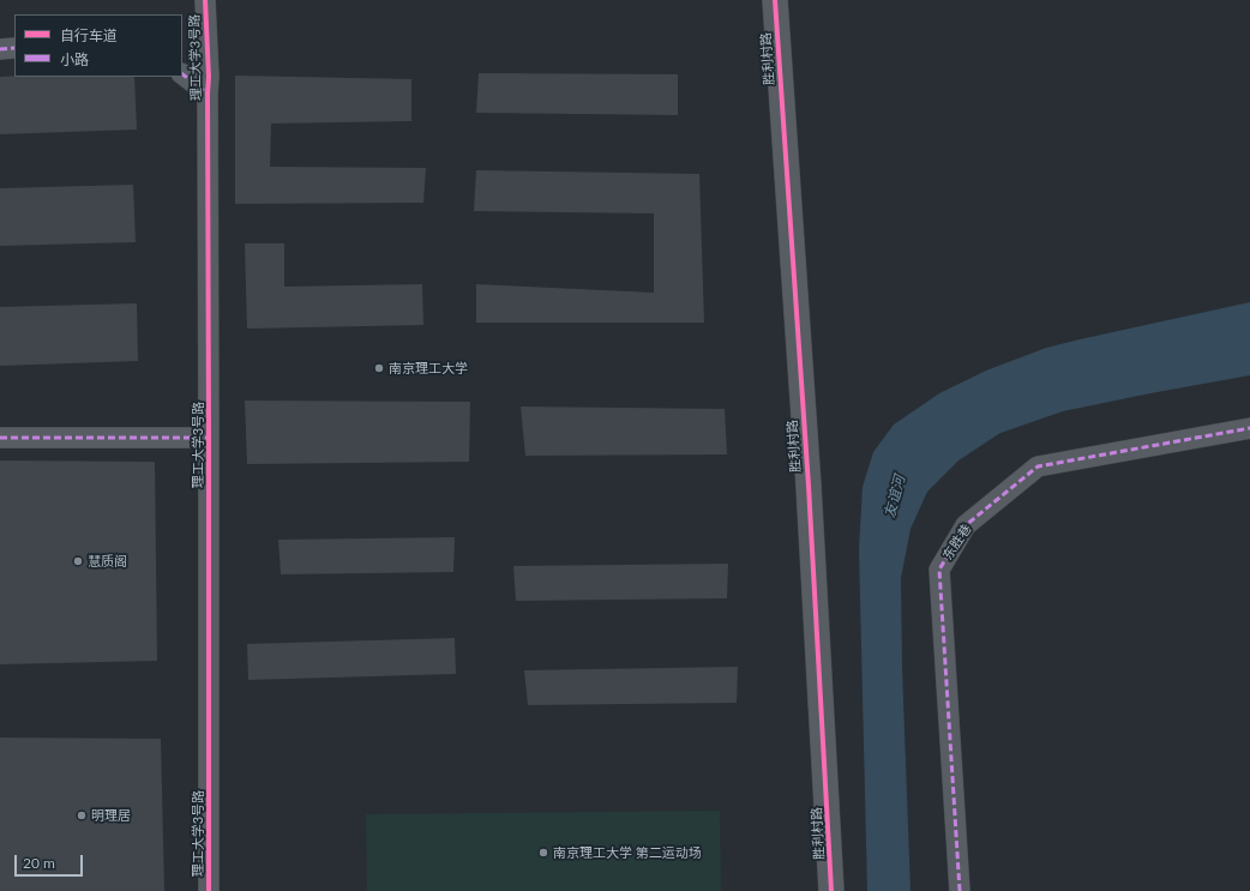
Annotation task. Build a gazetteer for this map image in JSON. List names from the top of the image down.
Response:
{
  "streets": {
    "street": ["理工大学3号路", "胜利村路", "东胜巷"]
  },
  "water": ["友谊河"],
  "places": [
    "南京理工大学",
    "慧质阁",
    "明理居",
    "南京理工大学 第二运动场"
  ],
  "legend": ["自行车道", "小路"],
  "scale_bar": "20 m"
}
